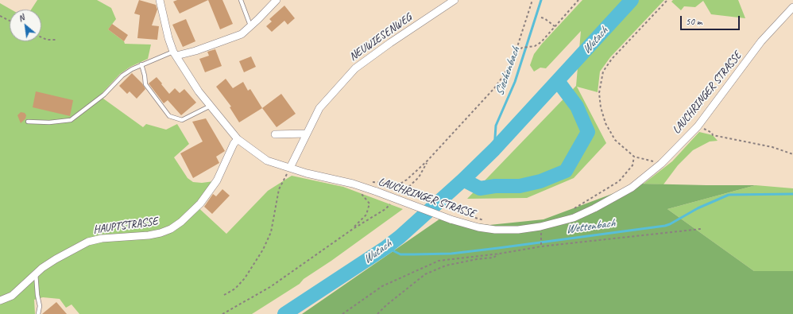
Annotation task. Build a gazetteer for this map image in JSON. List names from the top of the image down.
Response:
{
  "streets": {
    "street": ["NEUWIESENWEG", "LAUCHRINGER STRASSE", "HAUPTSTRASSE"]
  },
  "crossings": [
    ["NEUWIESENWEG", "LAUCHRINGER STRASSE"]
  ],
  "water": ["Wutach", "Siechenbach", "Wettenbach"],
  "scale_bar": "50 m",
  "north": "top left"
}
